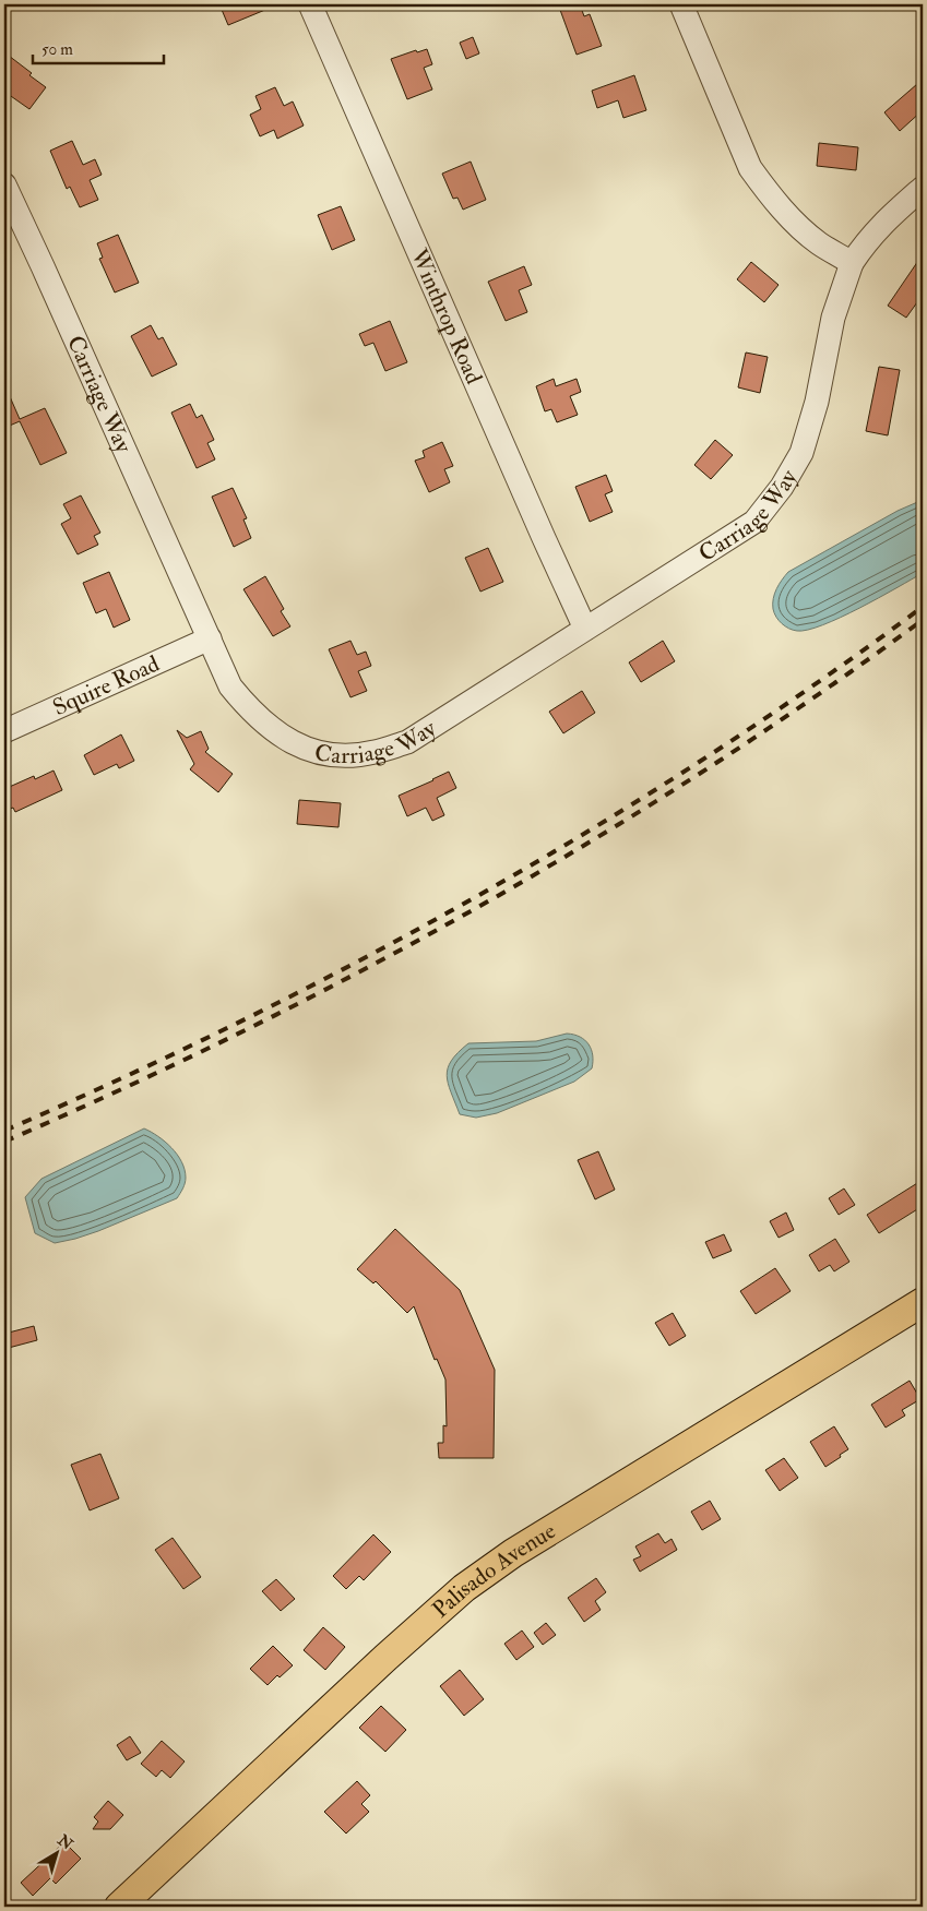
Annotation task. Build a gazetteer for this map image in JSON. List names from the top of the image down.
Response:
{
  "streets": {
    "main road": ["Palisado Avenue"],
    "street": ["Winthrop Road", "Carriage Way", "Squire Road"]
  },
  "crossings": [
    ["Winthrop Road", "Carriage Way"],
    ["Carriage Way", "Squire Road"]
  ],
  "scale_bar": "50 m",
  "north": "top right"
}
